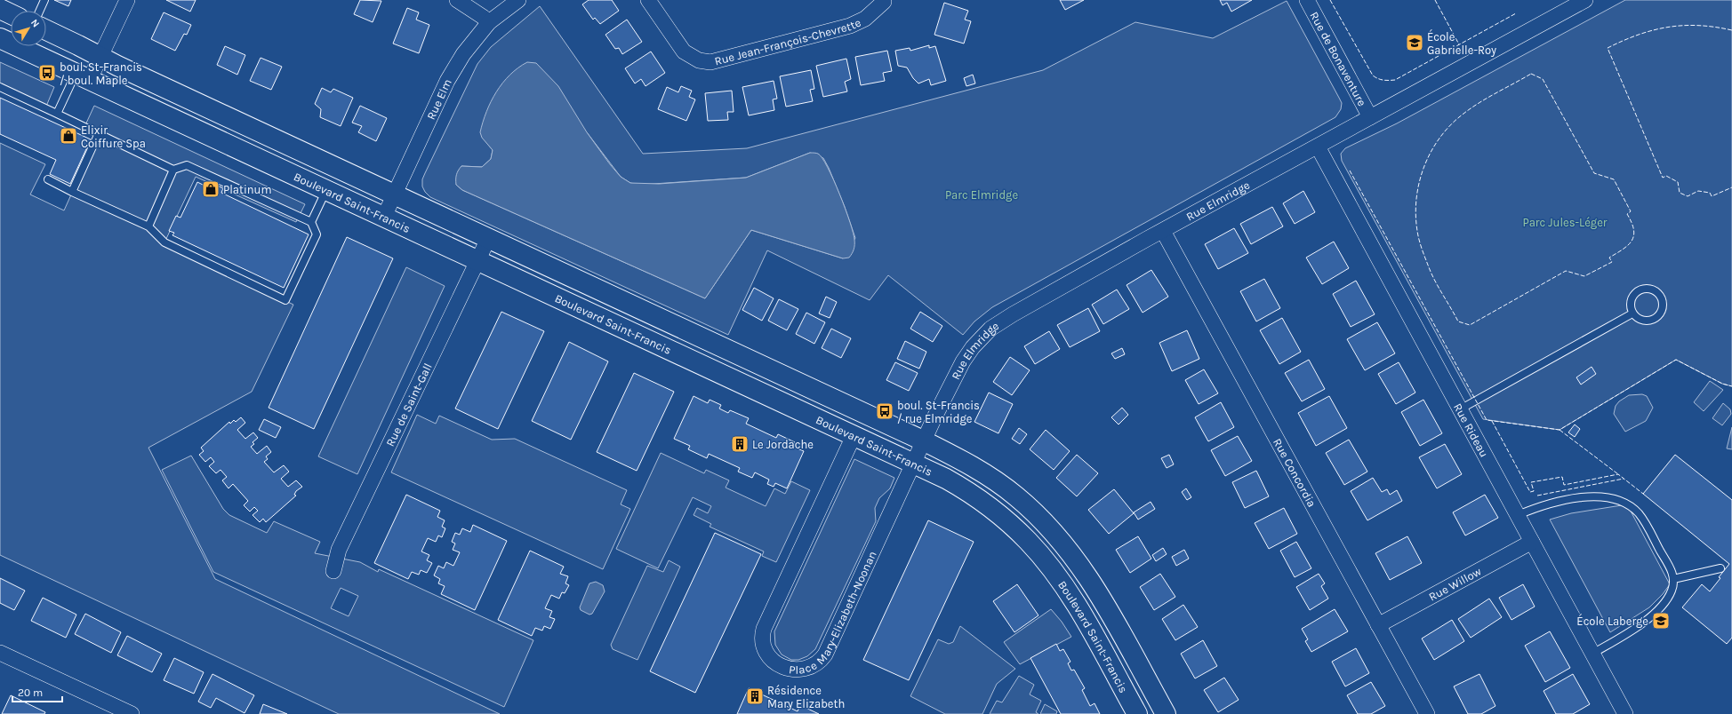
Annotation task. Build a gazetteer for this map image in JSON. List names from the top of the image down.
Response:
{
  "streets": {
    "street": [
      "Rue Jean-François-Chevrette",
      "Rue de Bonaventure",
      "Rue Elm",
      "Rue Elmridge",
      "Boulevard Saint-Francis",
      "Rue de Saint-Gall",
      "Rue Rideau",
      "Rue Concordia",
      "Rue Willow",
      "Place Mary-Elizabeth-Noonan"
    ]
  },
  "crossings": [
    ["Rue de Bonaventure", "Rue Elmridge"],
    ["Rue Elm", "Boulevard Saint-Francis"],
    ["Rue Elmridge", "Boulevard Saint-Francis"],
    ["Rue Elmridge", "Rue Rideau"],
    ["Rue Elmridge", "Rue Concordia"],
    ["Rue Elmridge", "Place Mary-Elizabeth-Noonan"],
    ["Boulevard Saint-Francis", "Rue de Saint-Gall"],
    ["Boulevard Saint-Francis", "Place Mary-Elizabeth-Noonan"],
    ["Rue Rideau", "Rue Willow"],
    ["Rue Concordia", "Rue Willow"]
  ],
  "parks": ["Parc Elmridge", "Parc Jules-Léger"],
  "places": {
    "school or university": ["École Gabrielle-Roy", "École Laberge"],
    "bus stop": ["boul. St-Francis / boul. Maple", "boul. St-Francis / rue Elmridge"],
    "shop": ["Elixir Coiffure Spa", "Platinum"],
    "building": ["Le Jordache", "Résidence Mary Elizabeth"]
  },
  "scale_bar": "20 m",
  "north": "top right"
}
